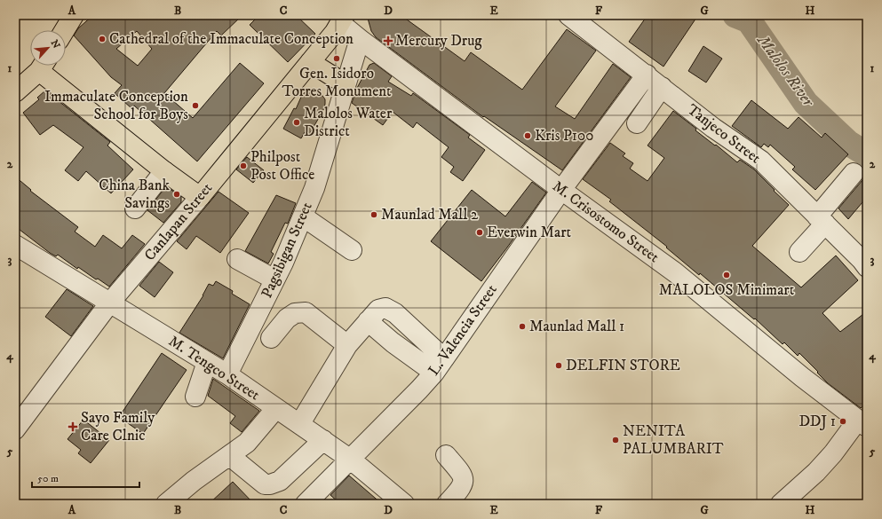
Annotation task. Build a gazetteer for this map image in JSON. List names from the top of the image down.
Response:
{
  "streets": {
    "main road": ["Canlapan Street"],
    "street": [
      "Tanjeco Street",
      "M. Crisostomo Street",
      "Pagsibigan Street",
      "L. Valencia Street",
      "M. Tengco Street"
    ]
  },
  "crossings": [
    ["Tanjeco Street", "L. Valencia Street"],
    ["Canlapan Street", "M. Crisostomo Street"],
    ["Canlapan Street", "M. Tengco Street"],
    ["M. Crisostomo Street", "Pagsibigan Street"],
    ["M. Crisostomo Street", "L. Valencia Street"],
    ["Pagsibigan Street", "M. Tengco Street"],
    ["L. Valencia Street", "M. Tengco Street"]
  ],
  "water": ["Malolos River"],
  "places": {
    "other": [
      "Cathedral of the Immaculate Conception",
      "Gen. Isidoro Torres Monument",
      "Immaculate Conception School for Boys",
      "Malolos Water District",
      "Kris P100",
      "Philpost Post Office",
      "China Bank Savings",
      "Maunlad Mall 2",
      "Everwin Mart",
      "MALOLOS Minimart",
      "Maunlad Mall 1",
      "DELFIN STORE",
      "DDJ 1",
      "NENITA PALUMBARIT"
    ],
    "health": ["Mercury Drug", "Sayo Family Care Clnic"]
  },
  "scale_bar": "50 m",
  "north": "top right",
  "grid": {
    "columns": [
      "A",
      "B",
      "C",
      "D",
      "E",
      "F",
      "G",
      "H"
    ],
    "rows": [
      "1",
      "2",
      "3",
      "4",
      "5"
    ]
  }
}
